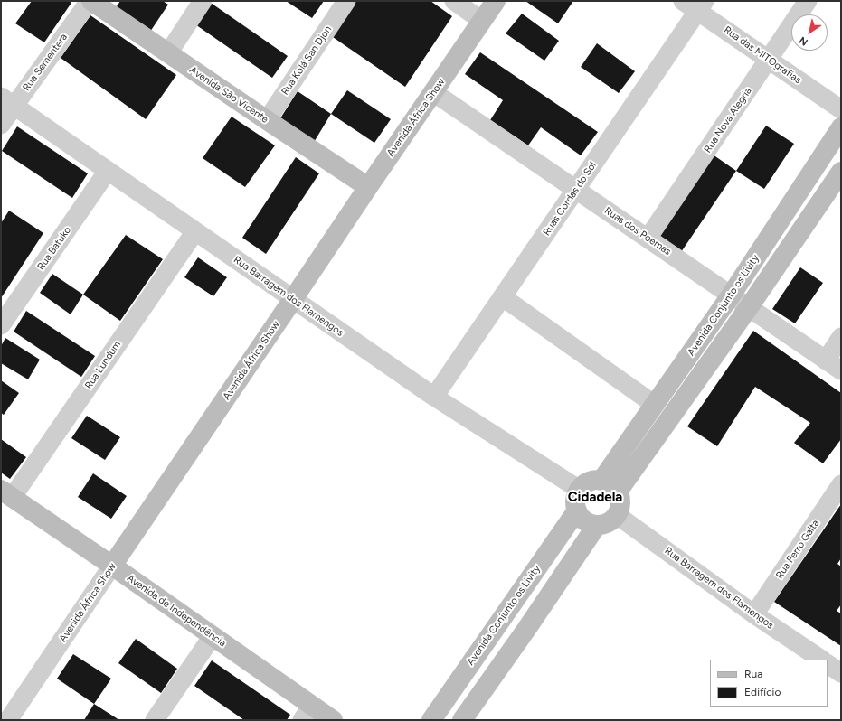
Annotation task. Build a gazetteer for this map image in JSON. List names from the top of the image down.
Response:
{
  "streets": {
    "street": [
      "Rua das MITOgrafias",
      "Rua Kolá San Djon",
      "Rua Sementera",
      "Avenida São Vicente",
      "Avenida África Show",
      "Rua Nova Alegria",
      "Ruas Cordas do Sol",
      "Ruas dos Poemas",
      "Rua Batuko",
      "Rua Barragem dos Flamengos",
      "Avenida Conjunto os Livity",
      "Rua Lundum",
      "Rua Ferro Gaita",
      "Avenida de Independência"
    ]
  },
  "crossings": [
    ["Rua das MITOgrafias", "Rua Nova Alegria"],
    ["Rua das MITOgrafias", "Ruas Cordas do Sol"],
    ["Rua Kolá San Djon", "Avenida São Vicente"],
    ["Rua Sementera", "Avenida São Vicente"],
    ["Rua Sementera", "Rua Barragem dos Flamengos"],
    ["Avenida São Vicente", "Avenida África Show"],
    ["Avenida África Show", "Ruas dos Poemas"],
    ["Avenida África Show", "Rua Barragem dos Flamengos"],
    ["Avenida África Show", "Avenida de Independência"],
    ["Rua Nova Alegria", "Ruas dos Poemas"],
    ["Ruas Cordas do Sol", "Ruas dos Poemas"],
    ["Ruas Cordas do Sol", "Rua Barragem dos Flamengos"],
    ["Ruas dos Poemas", "Avenida Conjunto os Livity"],
    ["Rua Batuko", "Rua Barragem dos Flamengos"],
    ["Rua Barragem dos Flamengos", "Avenida Conjunto os Livity"],
    ["Rua Barragem dos Flamengos", "Rua Lundum"],
    ["Rua Barragem dos Flamengos", "Rua Ferro Gaita"],
    ["Rua Lundum", "Avenida de Independência"]
  ],
  "districts": ["Cidadela"],
  "legend": ["Rua", "Edifício"],
  "north": "bottom left"
}
